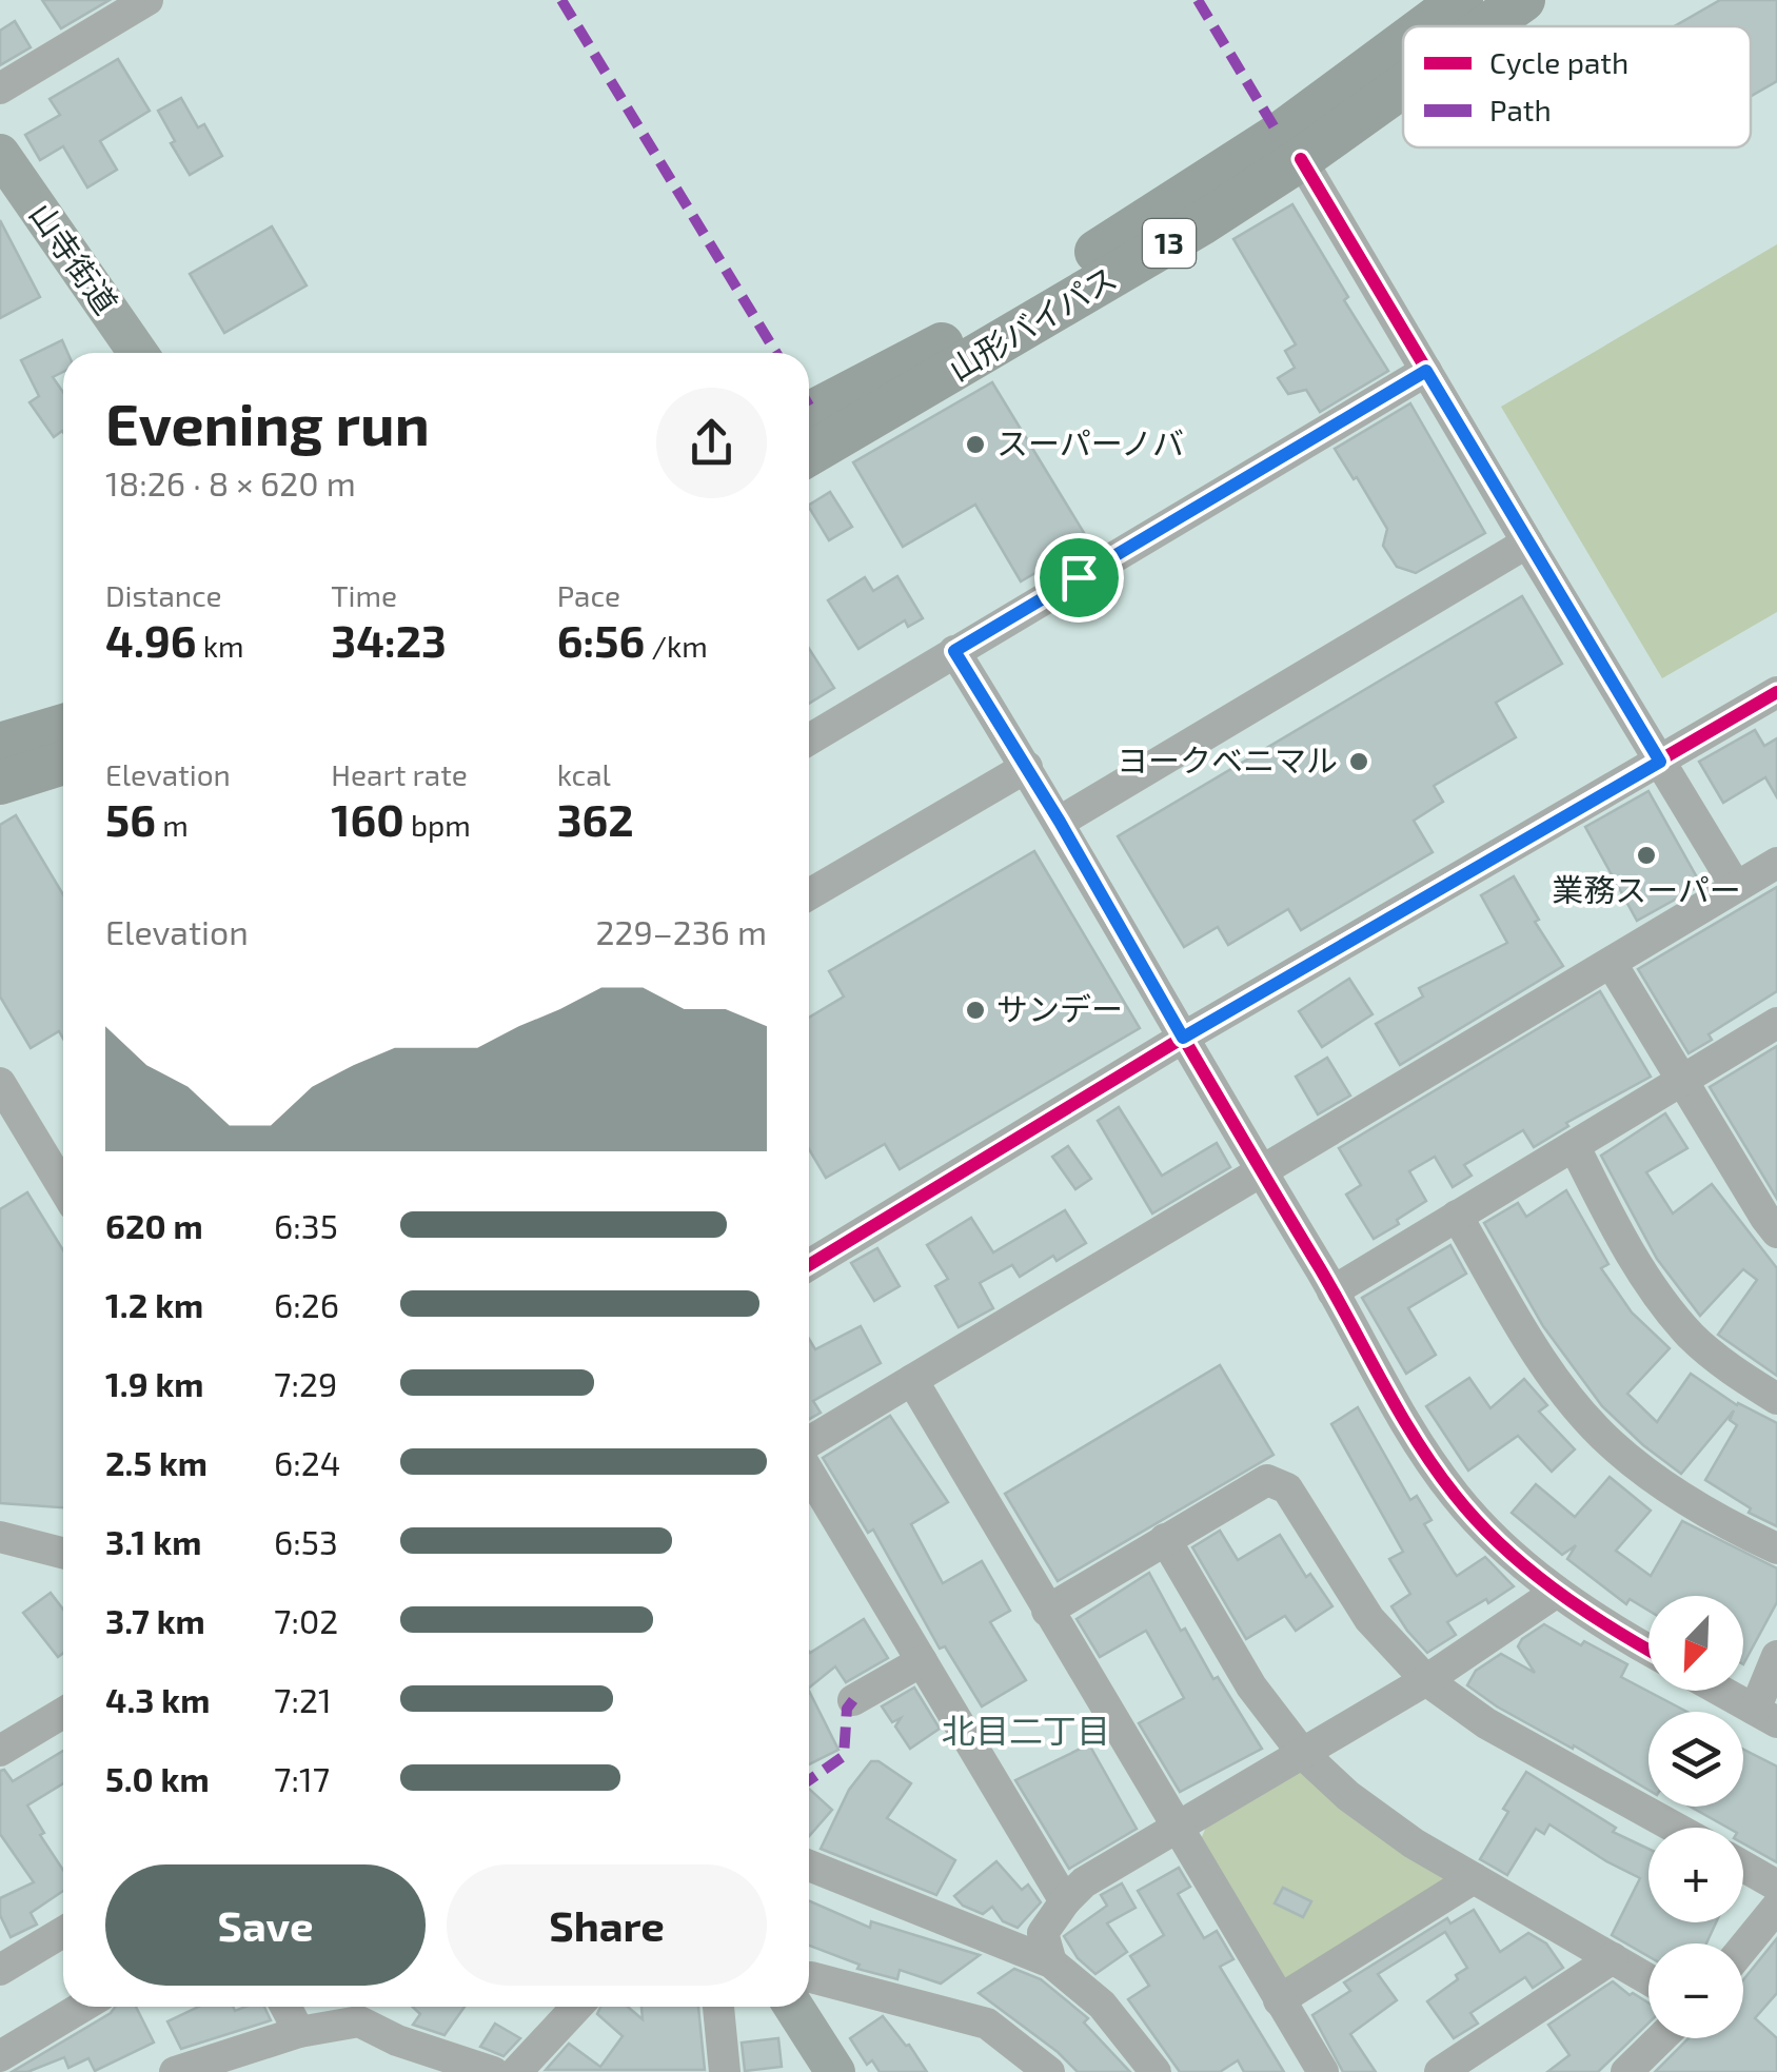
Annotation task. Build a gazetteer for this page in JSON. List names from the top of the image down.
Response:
{
  "streets": {
    "highway": ["13", "山形バイパス"],
    "main road": ["山寺街道"]
  },
  "districts": ["北目二丁目"],
  "places": [
    "スーパーノバ",
    "ヨークベニマル",
    "業務スーパー",
    "サンデー"
  ],
  "legend": ["Cycle path", "Path"],
  "north": "bottom left",
  "page": {
    "heading": ["Evening run", "18:26 · 8 × 620 m"],
    "stats": [
      ["Distance", "4.96 km"],
      ["Time", "34:23"],
      ["Pace", "6:56 /km"],
      ["Elevation", "56 m"],
      ["Heart rate", "160 bpm"],
      ["kcal", "362"]
    ],
    "chart": ["Elevation", "229–236 m"],
    "list": [
      {
        "name": "620 m",
        "note": "6:35"
      },
      {
        "name": "1.2 km",
        "note": "6:26"
      },
      {
        "name": "1.9 km",
        "note": "7:29"
      },
      {
        "name": "2.5 km",
        "note": "6:24"
      },
      {
        "name": "3.1 km",
        "note": "6:53"
      },
      {
        "name": "3.7 km",
        "note": "7:02"
      },
      {
        "name": "4.3 km",
        "note": "7:21"
      },
      {
        "name": "5.0 km",
        "note": "7:17"
      }
    ],
    "map_buttons": ["+", "−"],
    "buttons": ["Save", "Share"]
  }
}
